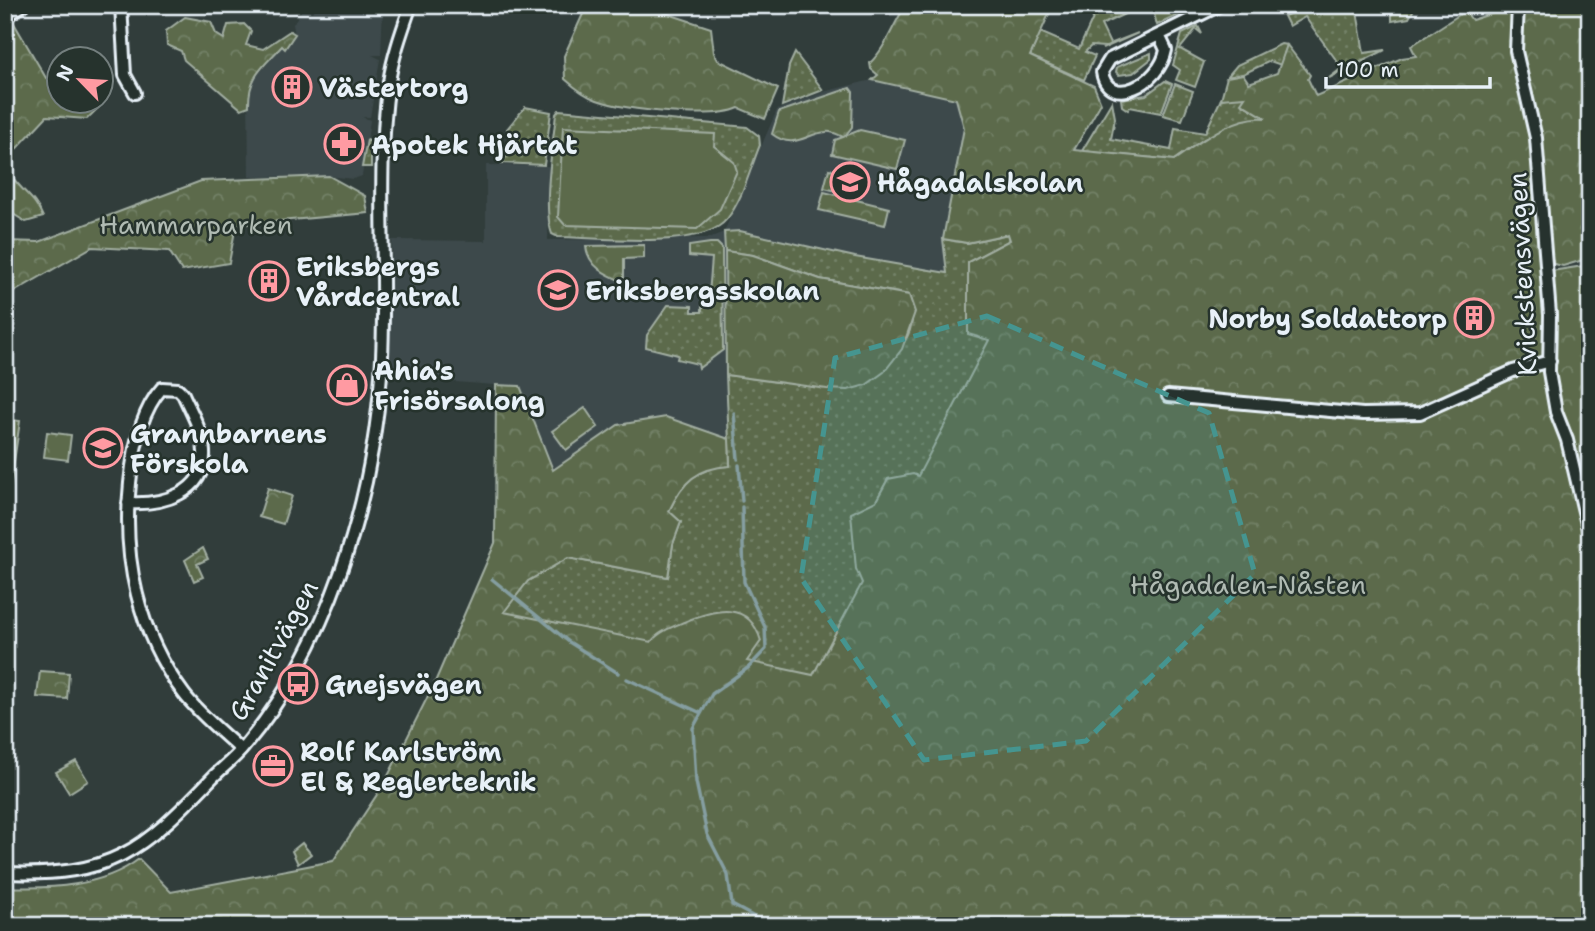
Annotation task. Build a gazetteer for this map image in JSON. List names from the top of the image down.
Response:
{
  "streets": {
    "street": ["Kvickstensvägen", "Granitvägen"]
  },
  "parks": ["Hammarparken", "Hågadalen-Nåsten"],
  "places": {
    "building": ["Västertorg", "Eriksbergs Vårdcentral", "Norby Soldattorp"],
    "pharmacy": ["Apotek Hjärtat"],
    "school or university": ["Hågadalskolan", "Eriksbergsskolan", "Grannbarnens Förskola"],
    "shop": ["Ahia's Frisörsalong"],
    "bus stop": ["Gnejsvägen"],
    "office": ["Rolf Karlström El & Reglerteknik"]
  },
  "scale_bar": "100 m",
  "north": "top left"
}
